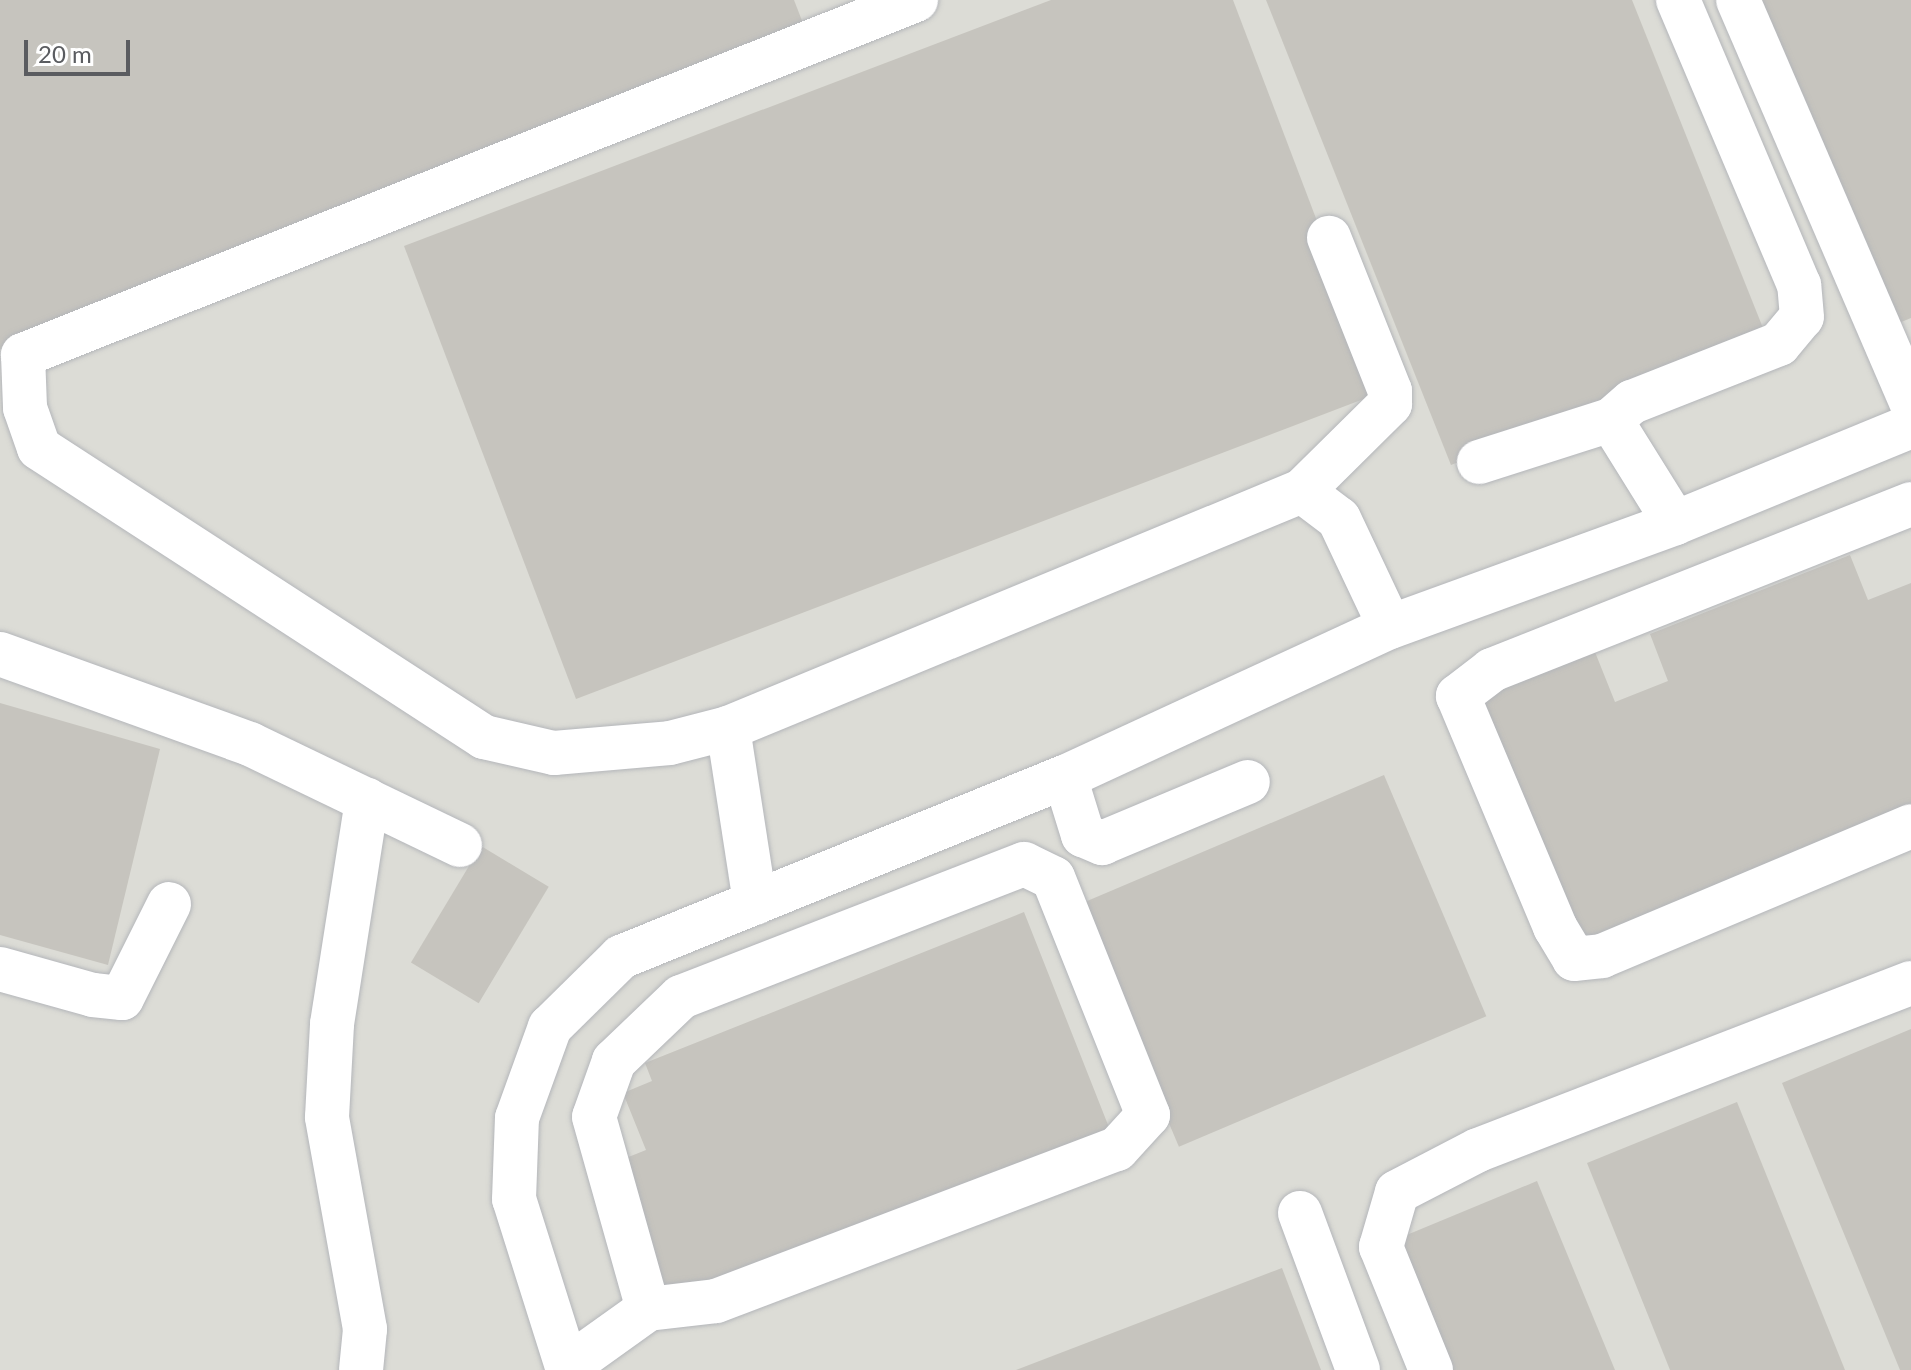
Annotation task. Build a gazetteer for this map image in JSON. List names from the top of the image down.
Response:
{
  "scale_bar": "20 m"
}
